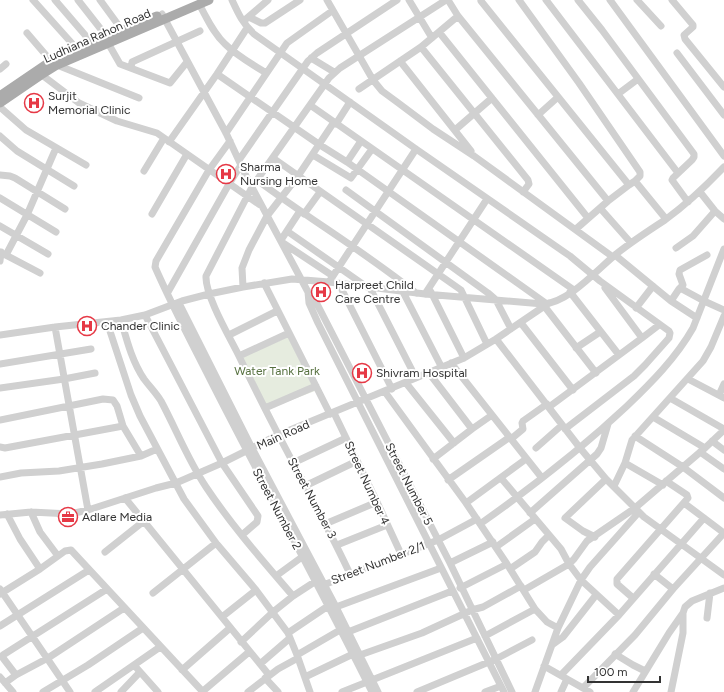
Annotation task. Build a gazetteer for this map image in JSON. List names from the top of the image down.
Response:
{
  "streets": {
    "main road": ["Ludhiana Rahon Road"],
    "street": [
      "Main Road",
      "Street Number 4",
      "Street Number 5",
      "Street Number 3",
      "Street Number 2",
      "Street Number 2/1"
    ]
  },
  "crossings": [
    ["Ludhiana Rahon Road", "Street Number 5"],
    ["Main Road", "Street Number 4"],
    ["Main Road", "Street Number 5"],
    ["Main Road", "Street Number 3"],
    ["Main Road", "Street Number 2"],
    ["Street Number 4", "Street Number 2/1"],
    ["Street Number 5", "Street Number 3"],
    ["Street Number 5", "Street Number 2"],
    ["Street Number 5", "Street Number 2/1"],
    ["Street Number 3", "Street Number 2/1"],
    ["Street Number 2", "Street Number 2/1"]
  ],
  "parks": ["Water Tank Park"],
  "places": {
    "hospital": [
      "Surjit Memorial Clinic",
      "Sharma Nursing Home",
      "Harpreet Child Care Centre",
      "Chander Clinic",
      "Shivram Hospital"
    ],
    "office": ["Adlare Media"]
  },
  "scale_bar": "100 m"
}
